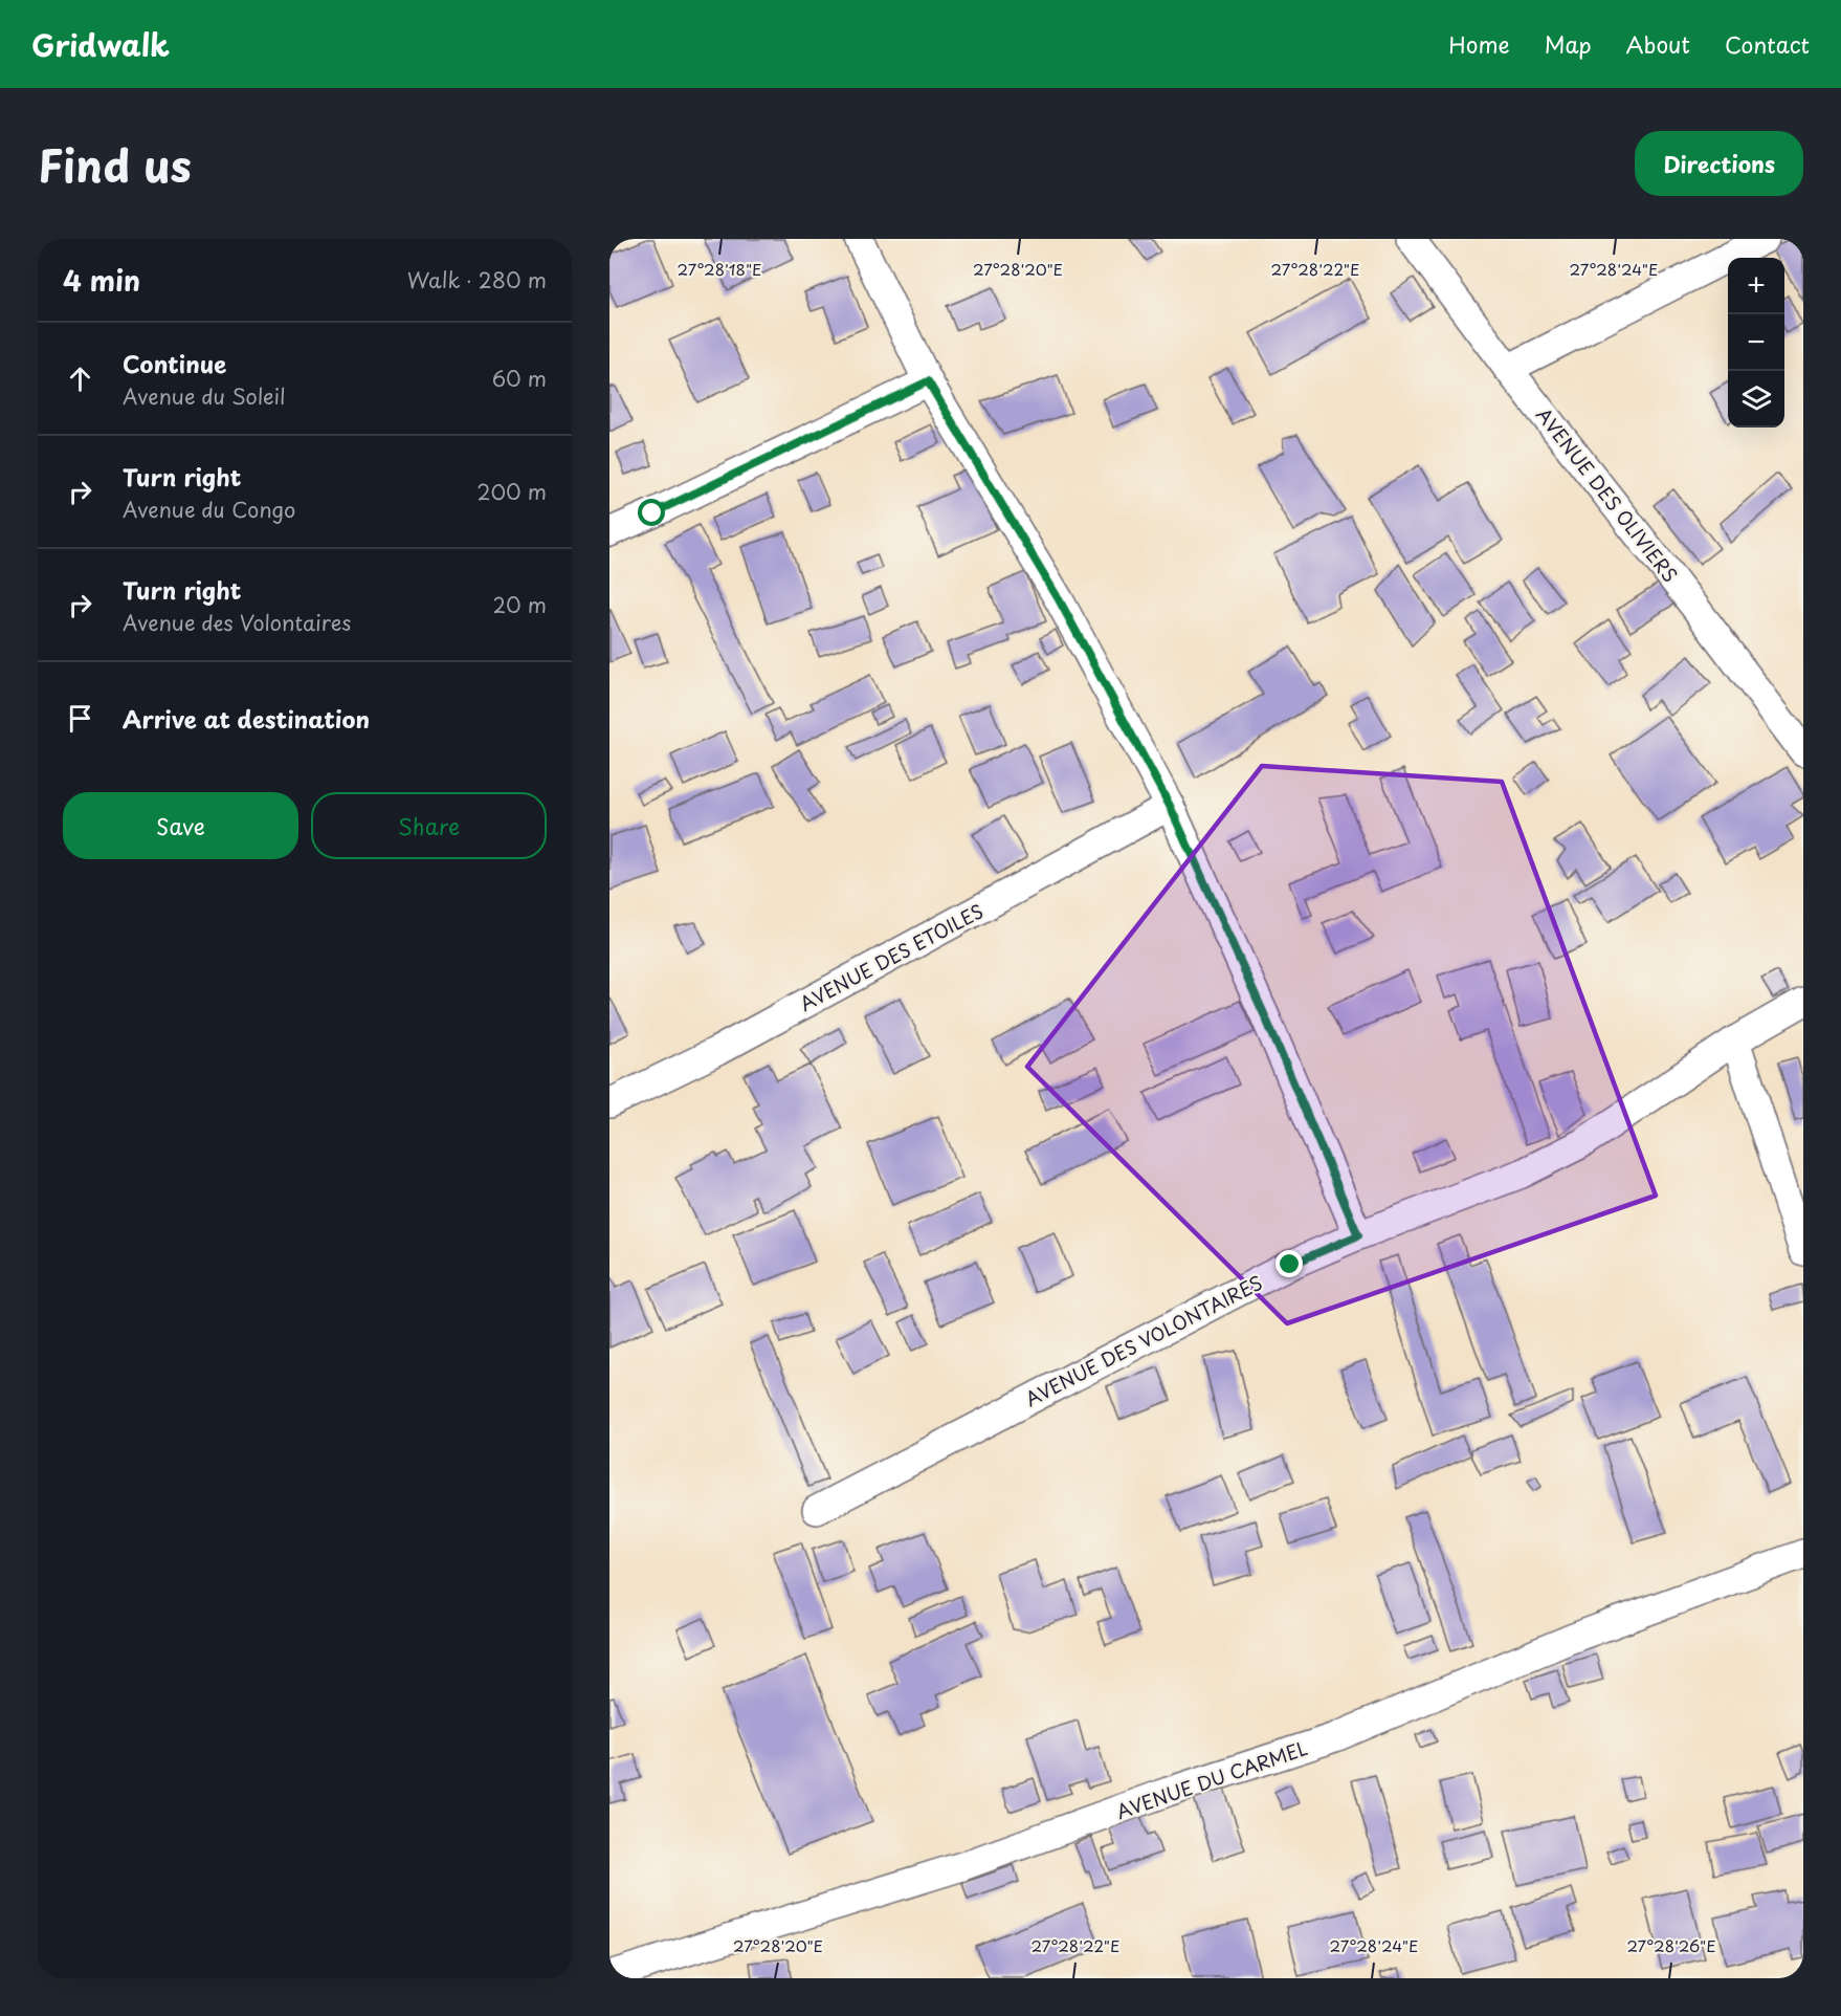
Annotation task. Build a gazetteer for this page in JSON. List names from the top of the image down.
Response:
{
  "streets": {
    "street": [
      "AVENUE DES OLIVIERS",
      "AVENUE DES ETOILES",
      "AVENUE DES VOLONTAIRES",
      "AVENUE DU CARMEL"
    ]
  },
  "page": {
    "header": "Gridwalk",
    "nav": [
      "Home",
      "Map",
      "About",
      "Contact"
    ],
    "title": "Find us",
    "buttons": [
      "Directions",
      ["Save", "Share"]
    ],
    "heading": ["4 min", "Walk · 280 m"],
    "map_buttons": ["+", "−"],
    "list": [
      ["Continue", "Avenue du Soleil", "60 m"],
      ["Turn right", "Avenue du Congo", "200 m"],
      ["Turn right", "Avenue des Volontaires", "20 m"],
      "Arrive at destination"
    ]
  },
  "coordinates": [
    "27°28'18\"E",
    "27°28'20\"E",
    "27°28'22\"E",
    "27°28'24\"E",
    "27°28'26\"E"
  ]
}
